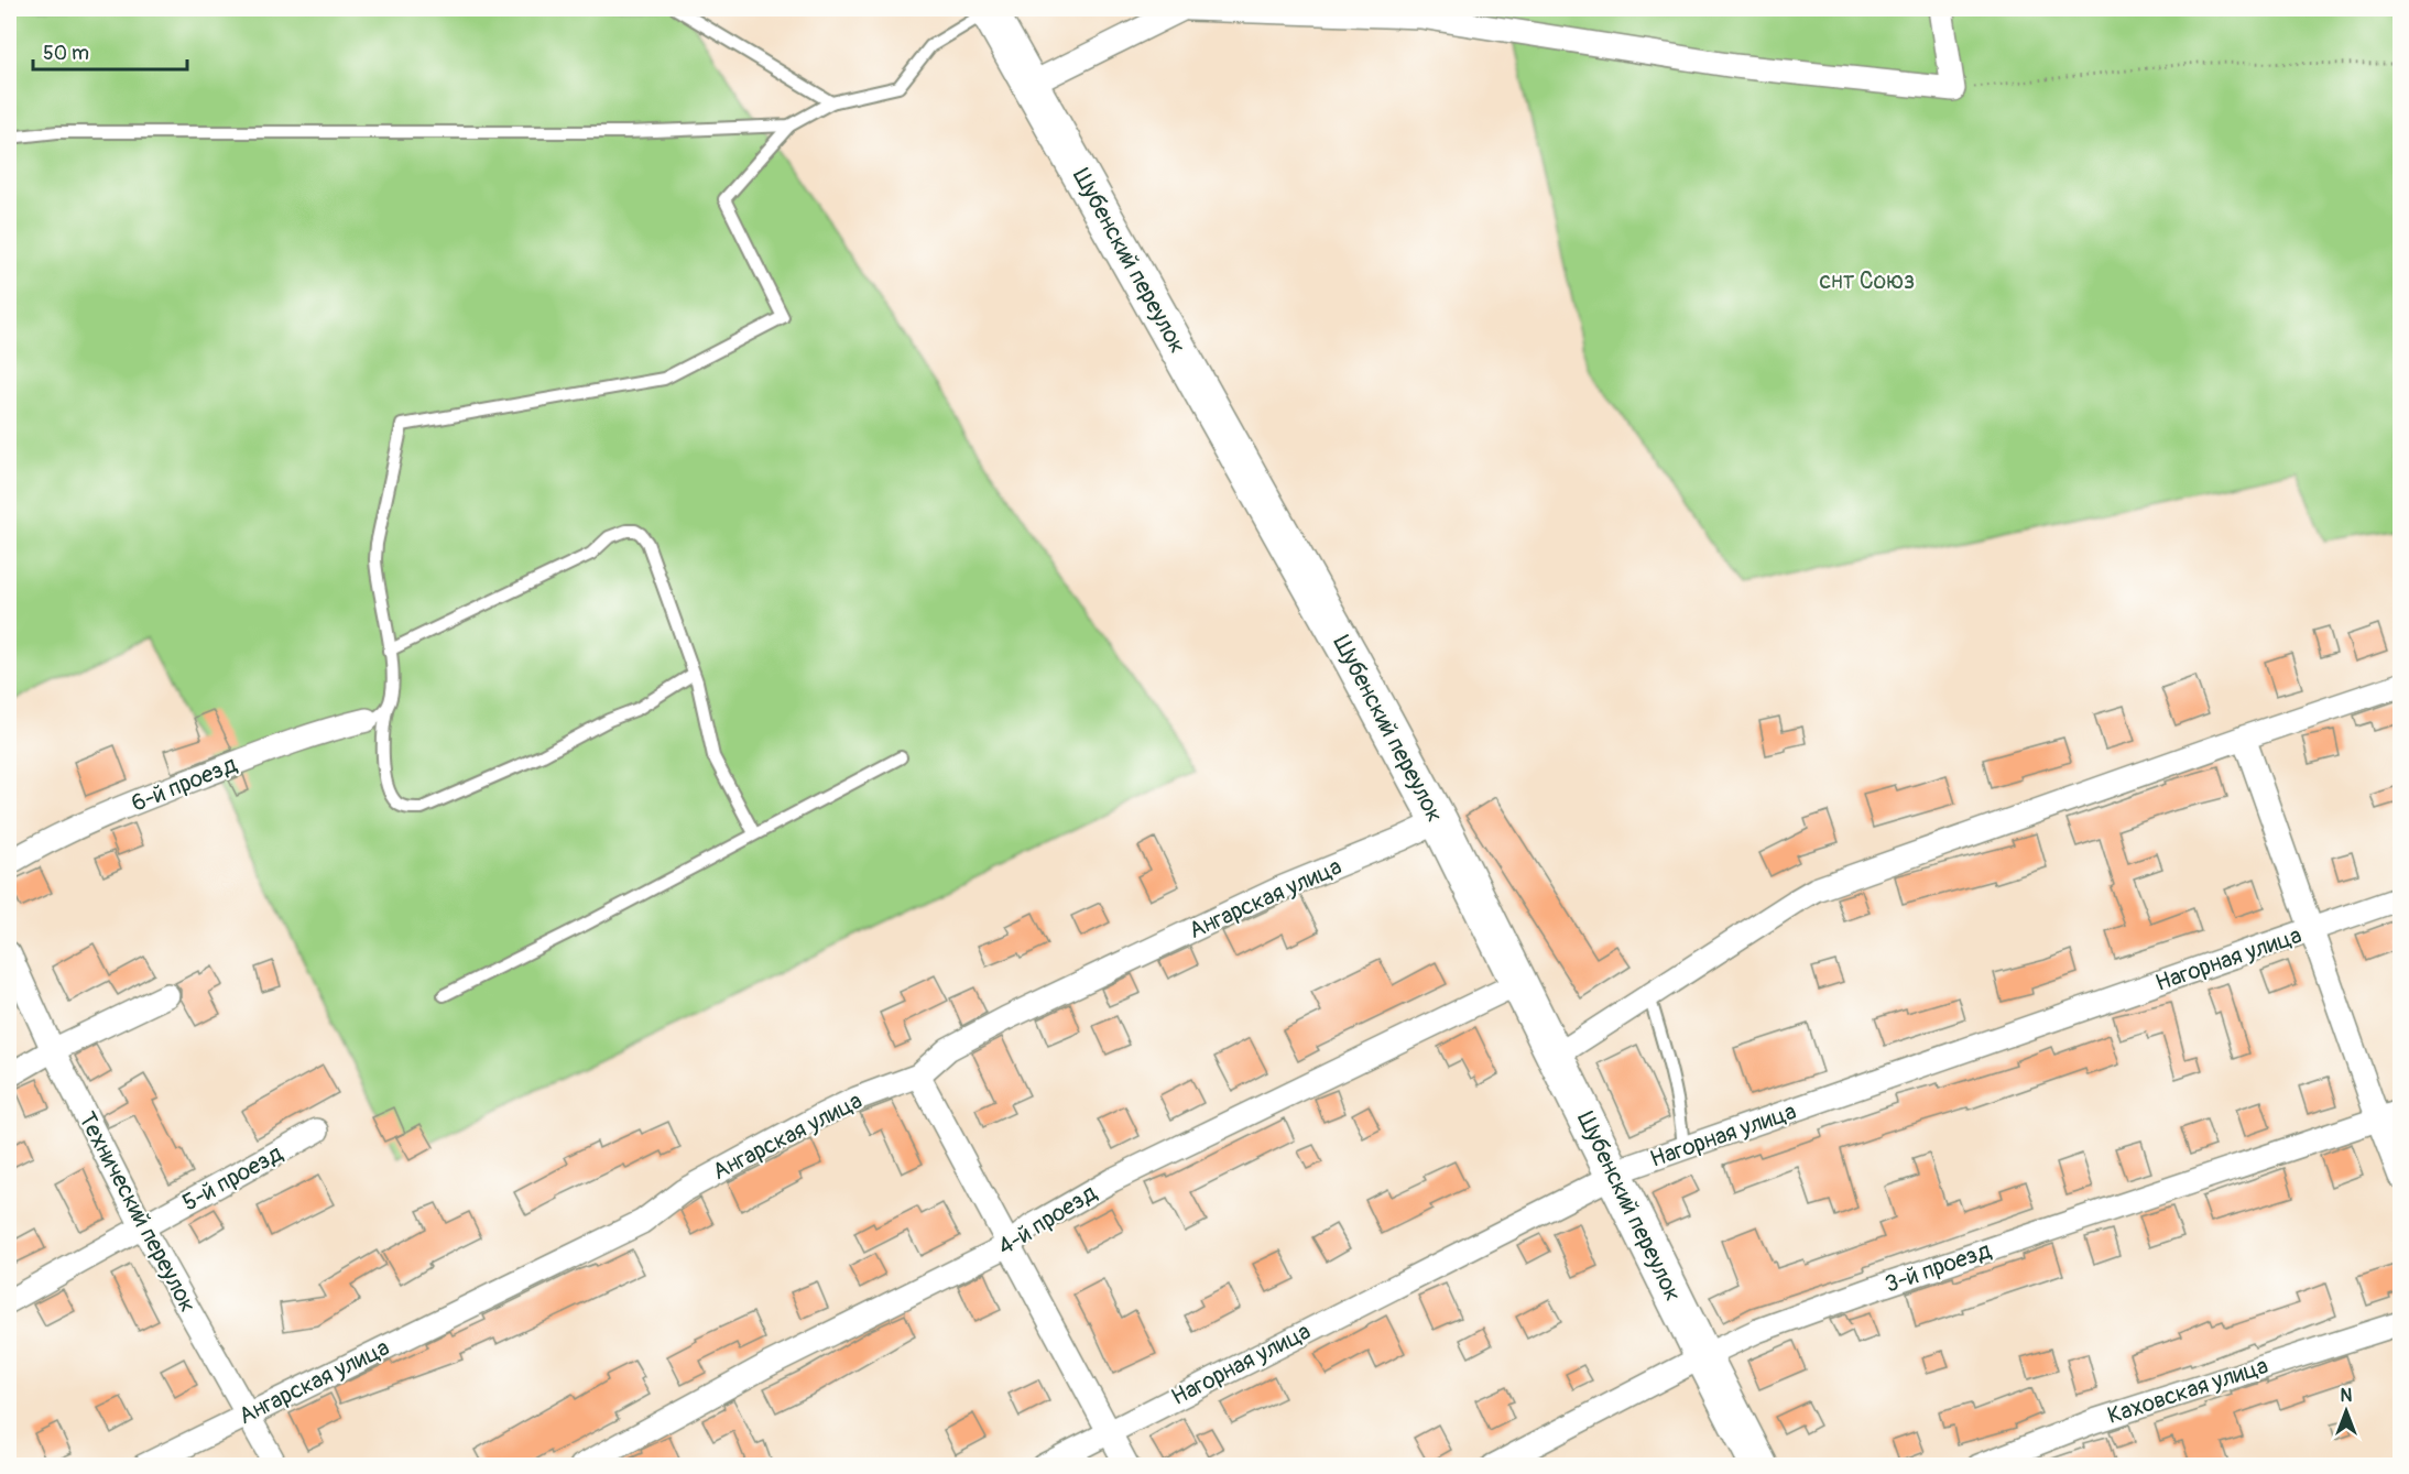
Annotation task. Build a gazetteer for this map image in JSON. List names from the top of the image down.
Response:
{
  "streets": {
    "main road": ["Шубенский переулок"],
    "street": [
      "6-й проезд",
      "Ангарская улица",
      "Нагорная улица",
      "5-й проезд",
      "Технический переулок",
      "4-й проезд",
      "3-й проезд",
      "Каховская улица"
    ]
  },
  "crossings": [
    ["Шубенский переулок", "Ангарская улица"],
    ["Шубенский переулок", "Нагорная улица"],
    ["Шубенский переулок", "4-й проезд"],
    ["Шубенский переулок", "3-й проезд"],
    ["Ангарская улица", "Технический переулок"],
    ["5-й проезд", "Технический переулок"]
  ],
  "parks": ["снт Союз"],
  "scale_bar": "50 m",
  "north": "top"
}
